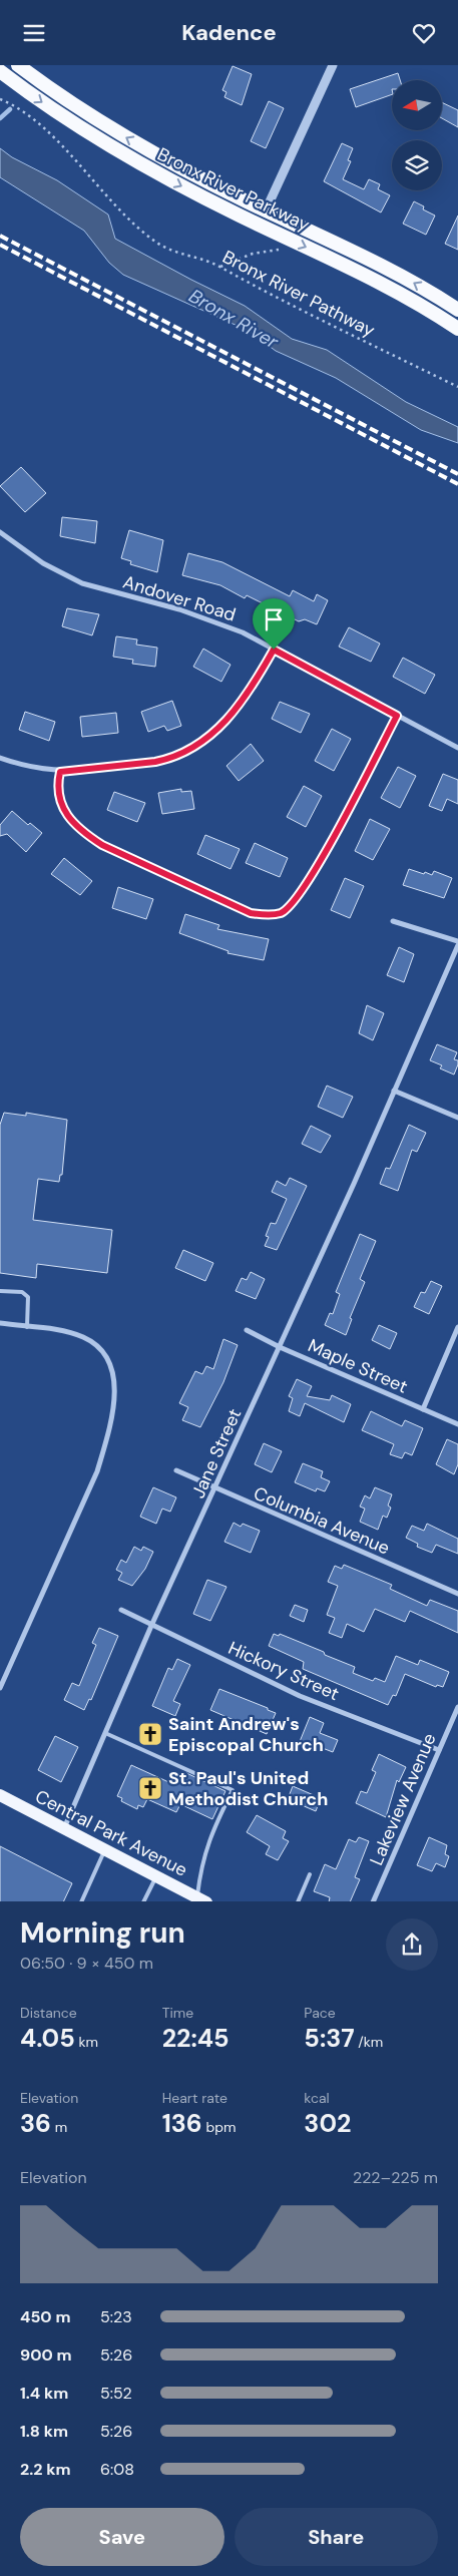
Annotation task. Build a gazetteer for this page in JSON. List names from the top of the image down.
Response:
{
  "streets": {
    "highway": ["Bronx River Parkway"],
    "main road": ["Central Park Avenue"],
    "street": [
      "Andover Road",
      "Maple Street",
      "Jane Street",
      "Columbia Avenue",
      "Hickory Street",
      "Lakeview Avenue"
    ],
    "path": ["Bronx River Pathway"]
  },
  "crossings": [
    ["Maple Street", "Jane Street"],
    ["Jane Street", "Columbia Avenue"],
    ["Jane Street", "Hickory Street"],
    ["Jane Street", "Central Park Avenue"],
    ["Hickory Street", "Lakeview Avenue"]
  ],
  "water": ["Bronx River"],
  "places": {
    "church": ["Saint Andrew's Episcopal Church", "St. Paul's United Methodist Church"]
  },
  "north": "left",
  "page": {
    "header": "Kadence",
    "heading": ["Morning run", "06:50 · 9 × 450 m"],
    "stats": [
      ["Distance", "4.05 km"],
      ["Time", "22:45"],
      ["Pace", "5:37 /km"],
      ["Elevation", "36 m"],
      ["Heart rate", "136 bpm"],
      ["kcal", "302"]
    ],
    "chart": ["Elevation", "222–225 m"],
    "list": [
      {
        "name": "450 m",
        "note": "5:23"
      },
      {
        "name": "900 m",
        "note": "5:26"
      },
      {
        "name": "1.4 km",
        "note": "5:52"
      },
      {
        "name": "1.8 km",
        "note": "5:26"
      },
      {
        "name": "2.2 km",
        "note": "6:08"
      }
    ],
    "buttons": ["Save", "Share"]
  }
}
